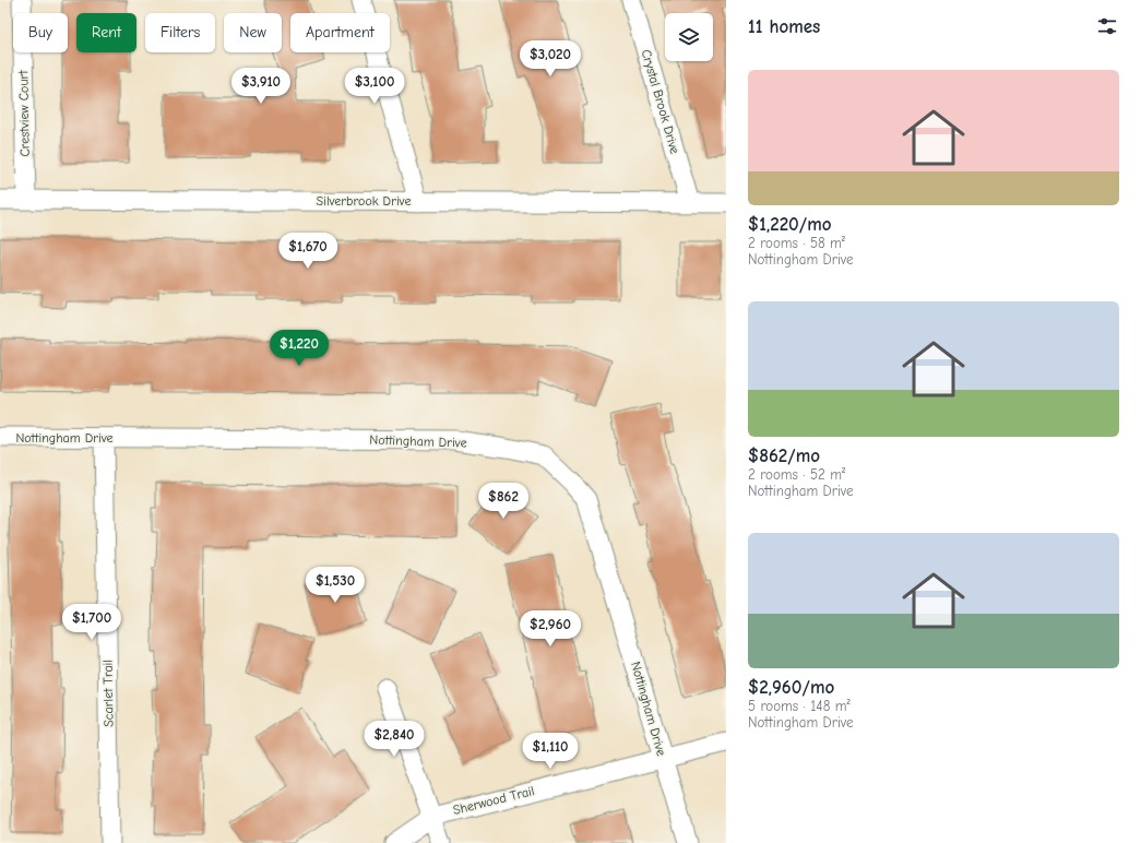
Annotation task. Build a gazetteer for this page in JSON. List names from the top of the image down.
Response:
{
  "streets": {
    "street": [
      "Crystal Brook Drive",
      "Crestview Court",
      "Silverbrook Drive",
      "Nottingham Drive",
      "Scarlet Trail",
      "Sherwood Trail"
    ]
  },
  "crossings": [
    ["Crystal Brook Drive", "Silverbrook Drive"],
    ["Crestview Court", "Silverbrook Drive"],
    ["Nottingham Drive", "Scarlet Trail"],
    ["Nottingham Drive", "Sherwood Trail"]
  ],
  "page": {
    "heading": "11 homes",
    "chip": [
      "Buy",
      "Rent",
      "Filters",
      "New",
      "Apartment"
    ],
    "price": [
      "$3,020",
      "$3,910",
      "$3,100",
      "$1,670",
      "$1,220",
      "$862",
      "$1,530",
      "$1,700",
      "$2,960",
      "$2,840",
      "$1,110"
    ],
    "list": [
      {
        "name": "$1,220/mo",
        "note": "2 rooms · 58 m² · Nottingham Drive"
      },
      {
        "name": "$862/mo",
        "note": "2 rooms · 52 m² · Nottingham Drive"
      },
      {
        "name": "$2,960/mo",
        "note": "5 rooms · 148 m² · Nottingham Drive"
      }
    ]
  }
}
